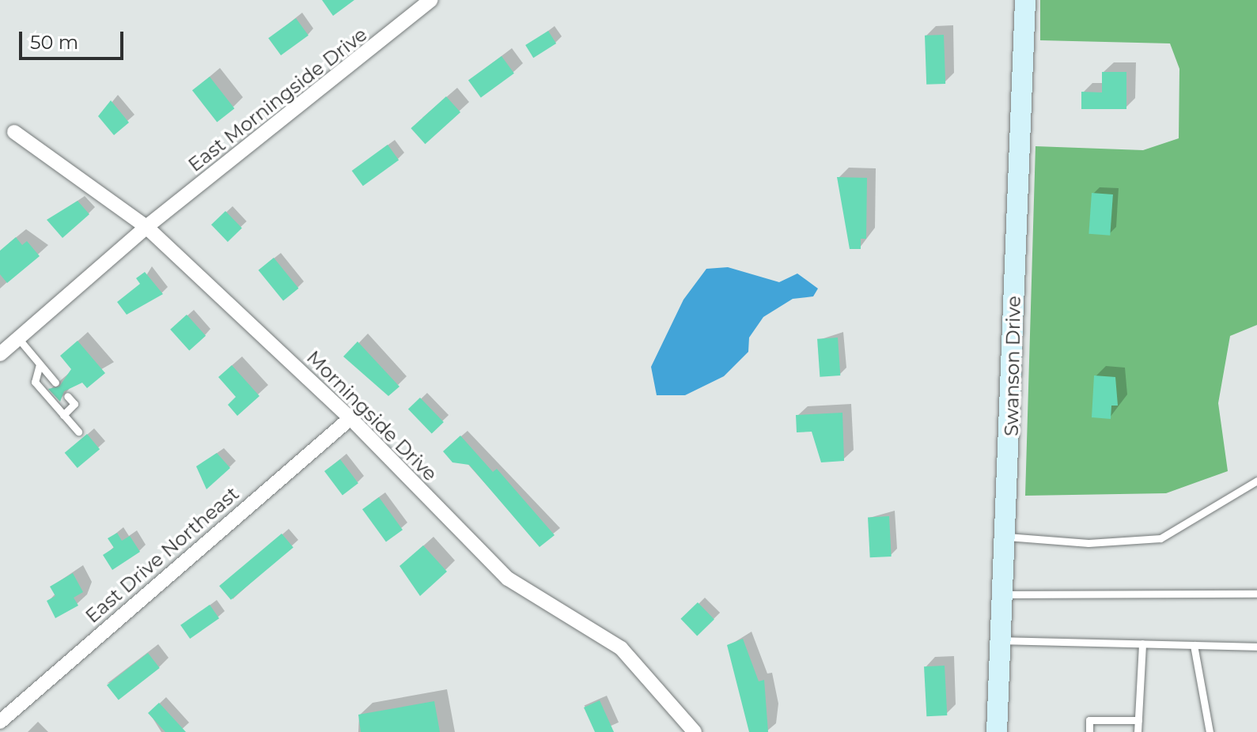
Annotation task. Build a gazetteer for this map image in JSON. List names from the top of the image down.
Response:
{
  "streets": {
    "street": [
      "East Morningside Drive",
      "Swanson Drive",
      "Morningside Drive",
      "East Drive Northeast"
    ]
  },
  "crossings": [
    ["East Morningside Drive", "Morningside Drive"],
    ["Morningside Drive", "East Drive Northeast"]
  ],
  "scale_bar": "50 m"
}
